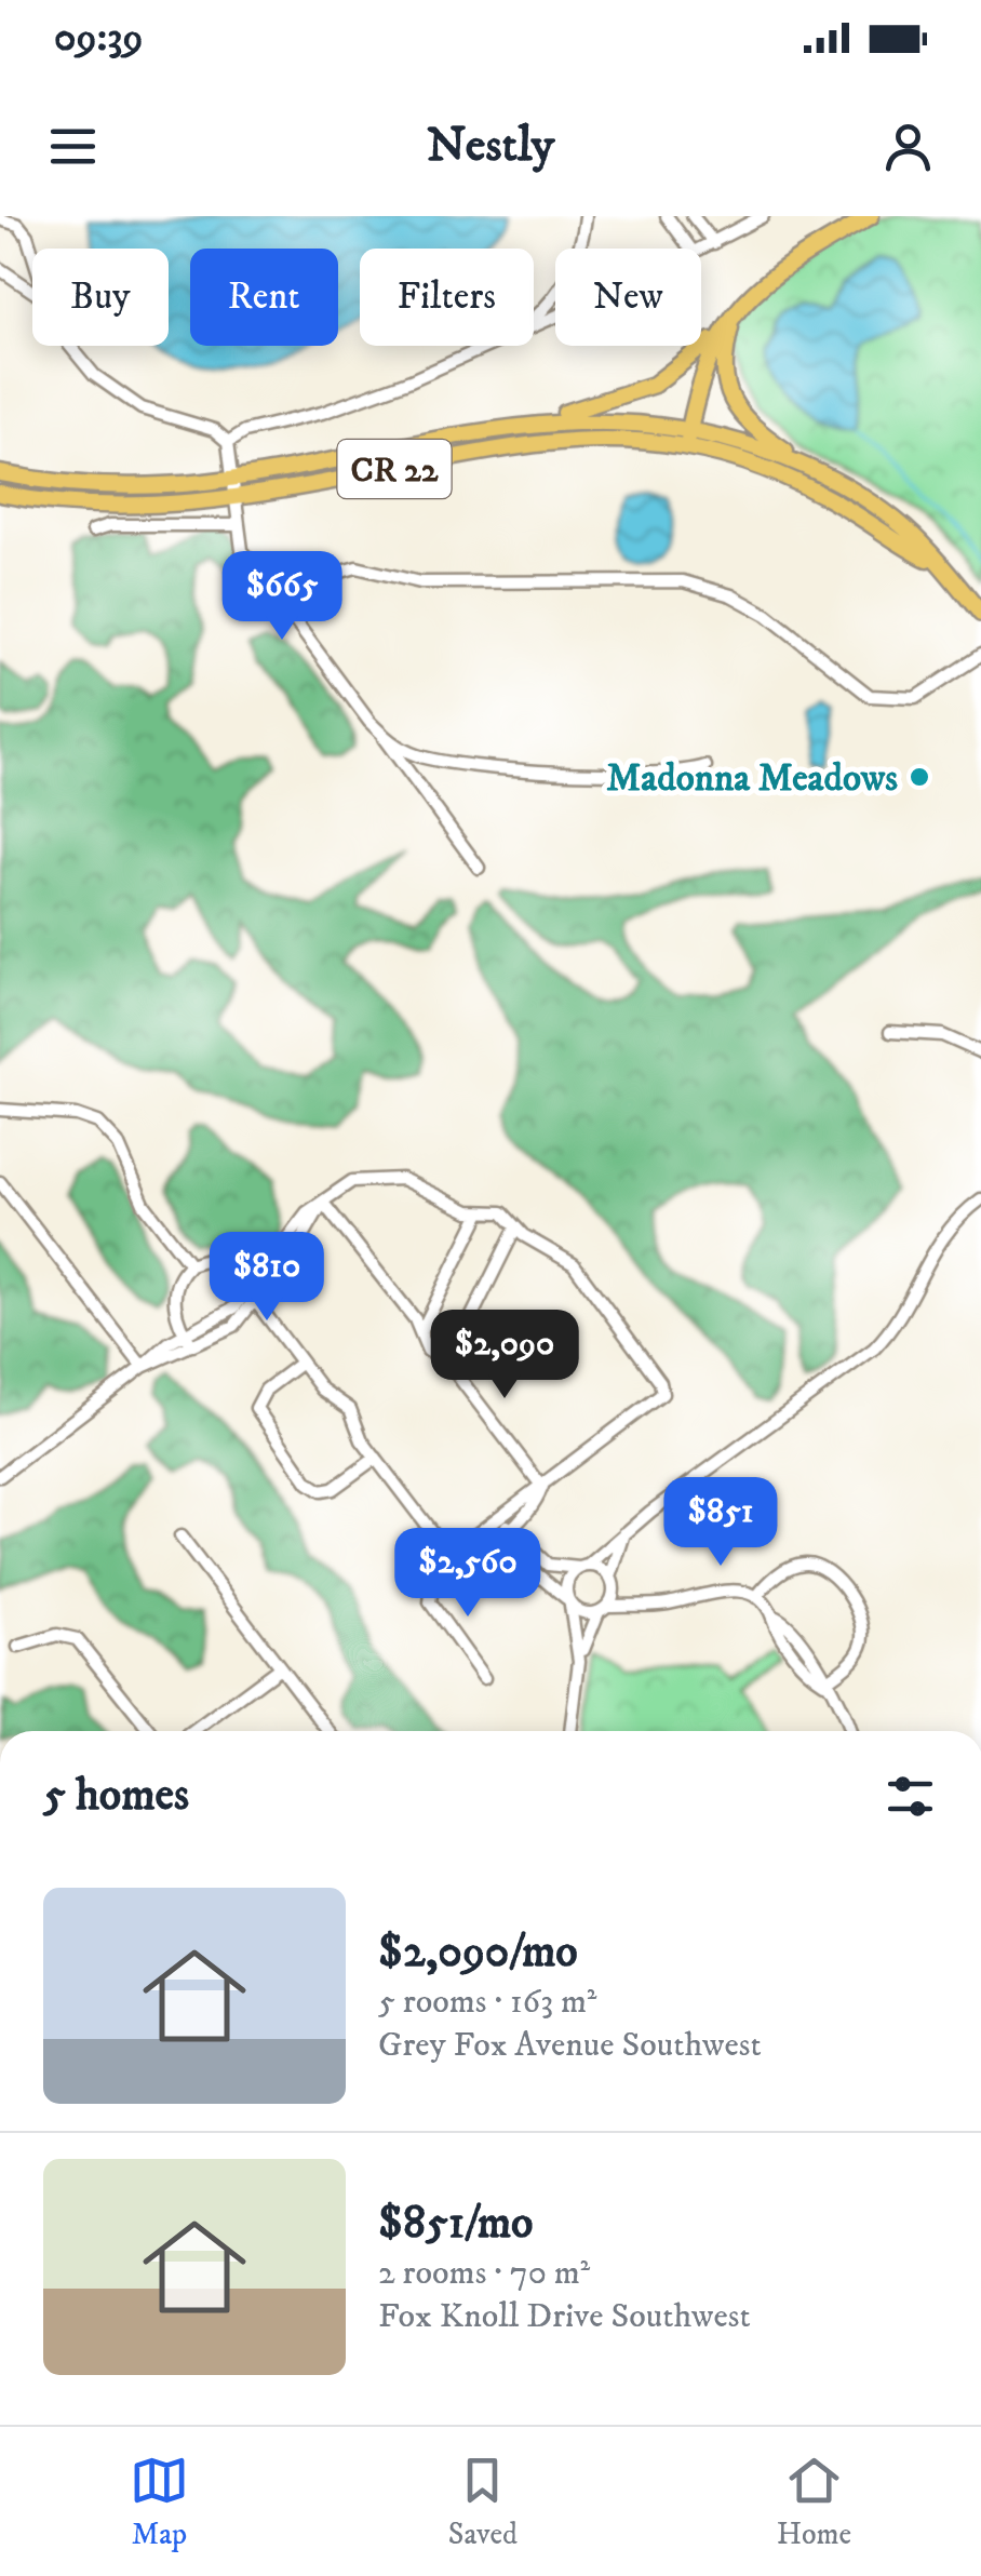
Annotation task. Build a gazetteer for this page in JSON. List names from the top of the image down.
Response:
{
  "streets": {
    "main road": ["CR 22"]
  },
  "places": ["Madonna Meadows"],
  "page": {
    "status": "09:39",
    "header": "Nestly",
    "chip": [
      "Buy",
      "Rent",
      "Filters",
      "New"
    ],
    "price": [
      "$665",
      "$810",
      "$2,090",
      "$851",
      "$2,560"
    ],
    "heading": "5 homes",
    "list": [
      {
        "name": "$2,090/mo",
        "note": "5 rooms · 163 m² · Grey Fox Avenue Southwest"
      },
      {
        "name": "$851/mo",
        "note": "2 rooms · 70 m² · Fox Knoll Drive Southwest"
      }
    ],
    "tabs": ["Map", "Saved", "Home"]
  }
}
